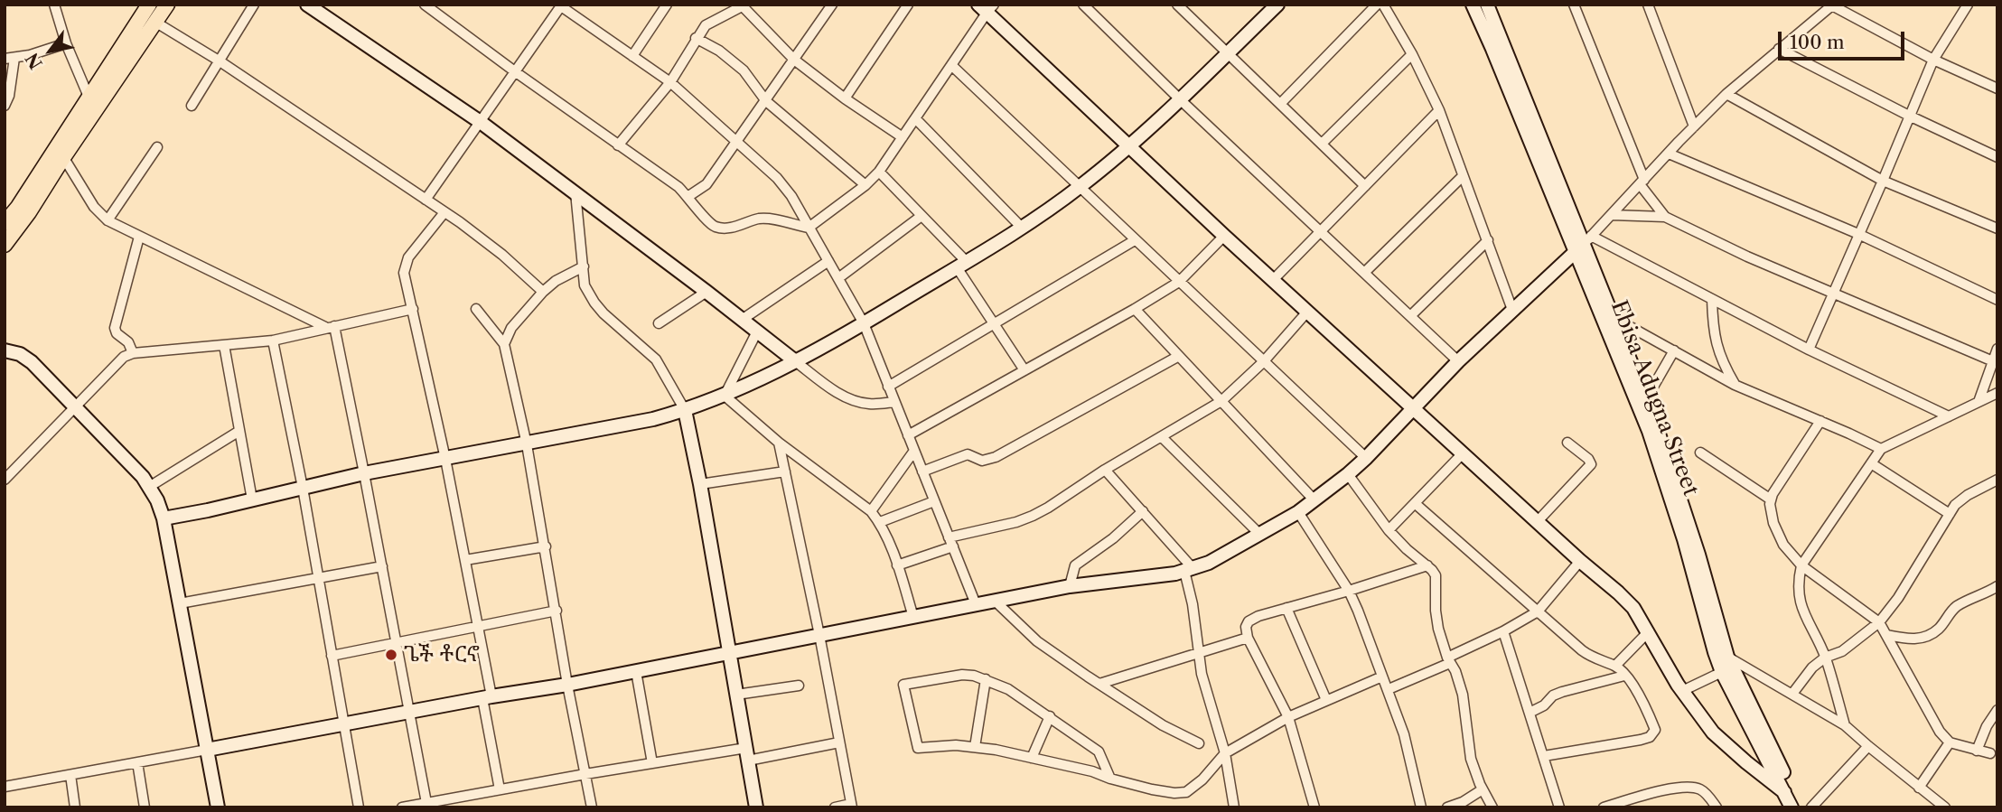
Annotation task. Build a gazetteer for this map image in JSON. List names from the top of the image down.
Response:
{
  "streets": {
    "street": ["Ebisa Adugna Street"]
  },
  "places": ["ጌች ቶርኖ"],
  "scale_bar": "100 m",
  "north": "bottom left"
}
